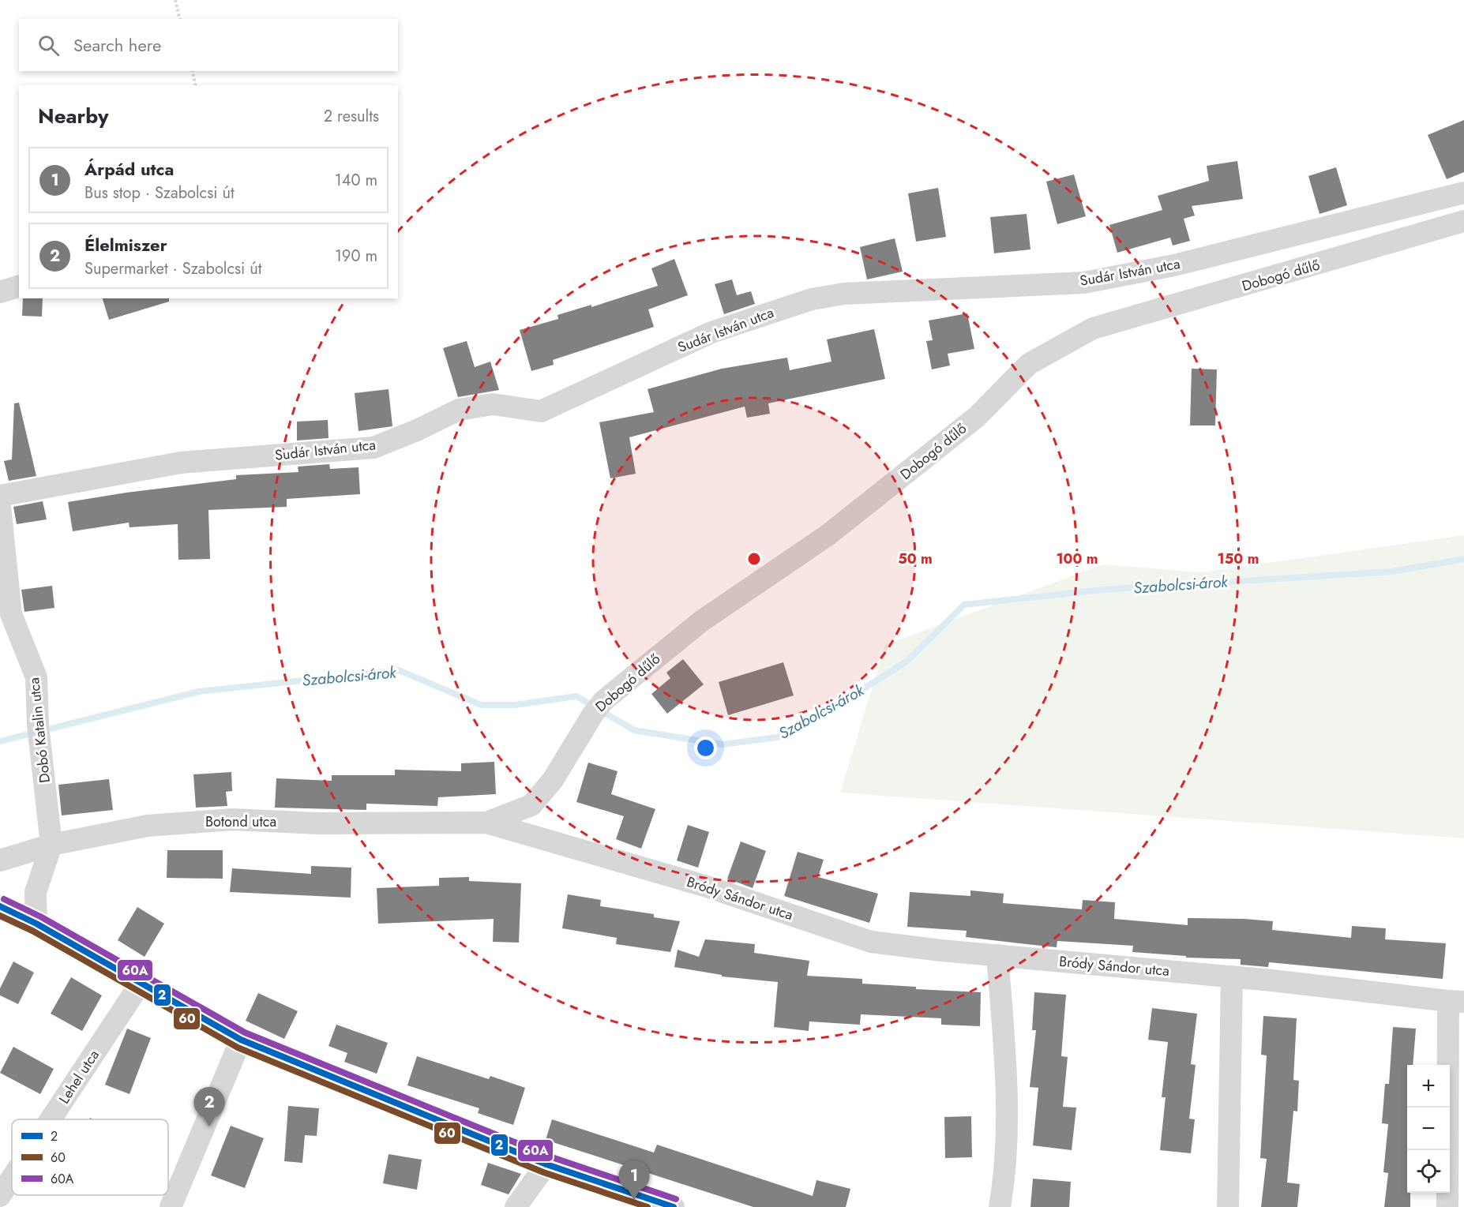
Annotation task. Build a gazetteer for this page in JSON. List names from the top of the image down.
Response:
{
  "streets": {
    "street": [
      "Sudár István utca",
      "Dobogó dűlő",
      "Dobó Katalin utca",
      "Botond utca",
      "Bródy Sándor utca",
      "Lehel utca"
    ]
  },
  "crossings": [
    ["Dobogó dűlő", "Botond utca"],
    ["Dobogó dűlő", "Bródy Sándor utca"],
    ["Dobó Katalin utca", "Botond utca"],
    ["Botond utca", "Bródy Sándor utca"]
  ],
  "water": ["Szabolcsi-árok"],
  "lines": ["transit line 60A", "transit line 2", "transit line 60"],
  "legend": ["2", "60", "60A"],
  "page": {
    "search": "Search here",
    "heading": ["Nearby", "2 results"],
    "list": [
      {
        "mark": "1",
        "name": "Árpád utca",
        "note": "Bus stop · Szabolcsi út",
        "value": "140 m"
      },
      {
        "mark": "2",
        "name": "Élelmiszer",
        "note": "Supermarket · Szabolcsi út",
        "value": "190 m"
      }
    ],
    "map_buttons": ["+", "−"],
    "pins": ["2", "1"]
  },
  "rings": ["50 m", "100 m", "150 m"]
}
